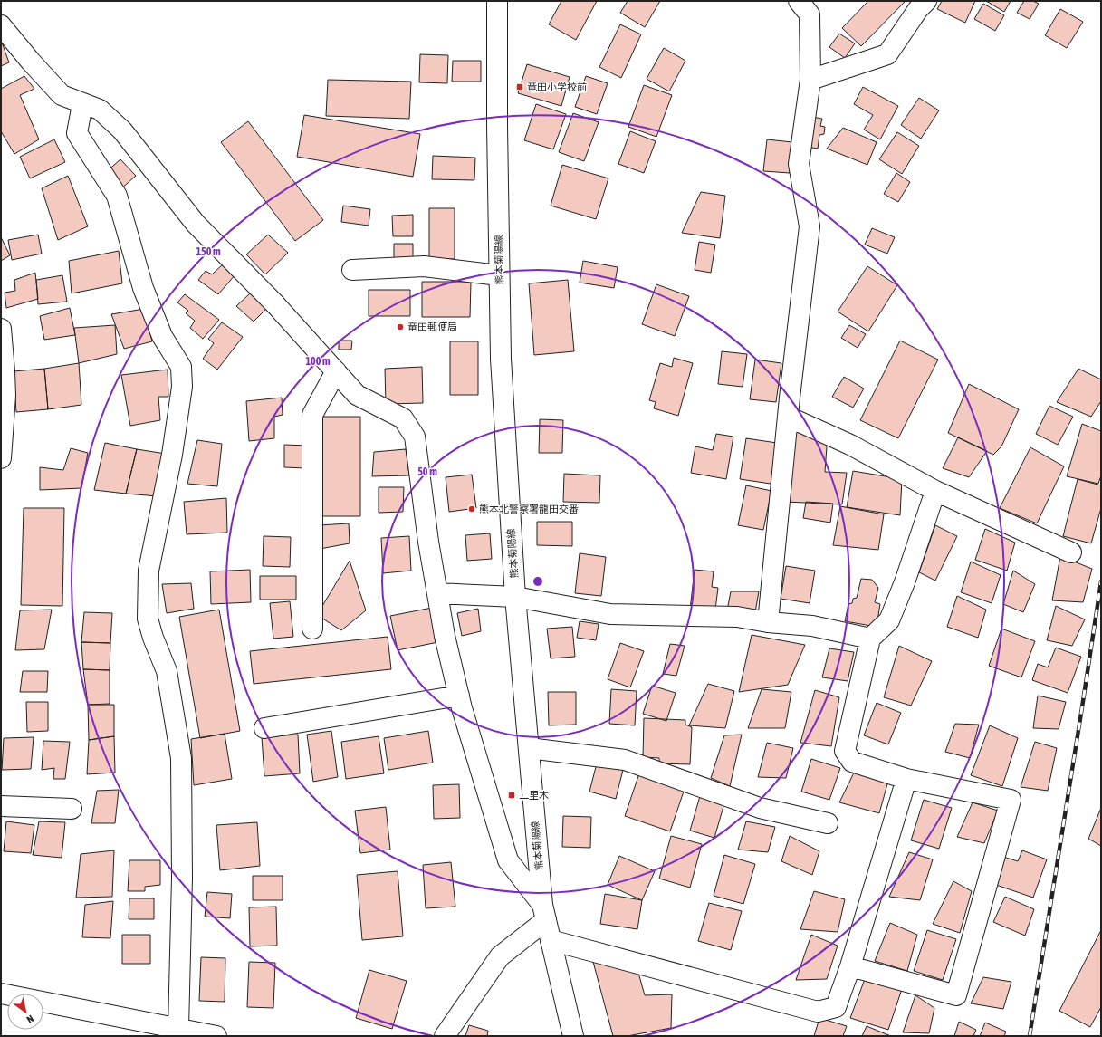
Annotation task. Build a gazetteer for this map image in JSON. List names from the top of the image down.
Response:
{
  "streets": {
    "street": ["熊本菊陽線"]
  },
  "places": {
    "transit": ["竜田小学校前", "二里木"],
    "other": ["竜田郵便局", "熊本北警察署龍田交番"]
  },
  "north": "bottom right",
  "rings": ["150 m", "100 m", "50 m"]
}
